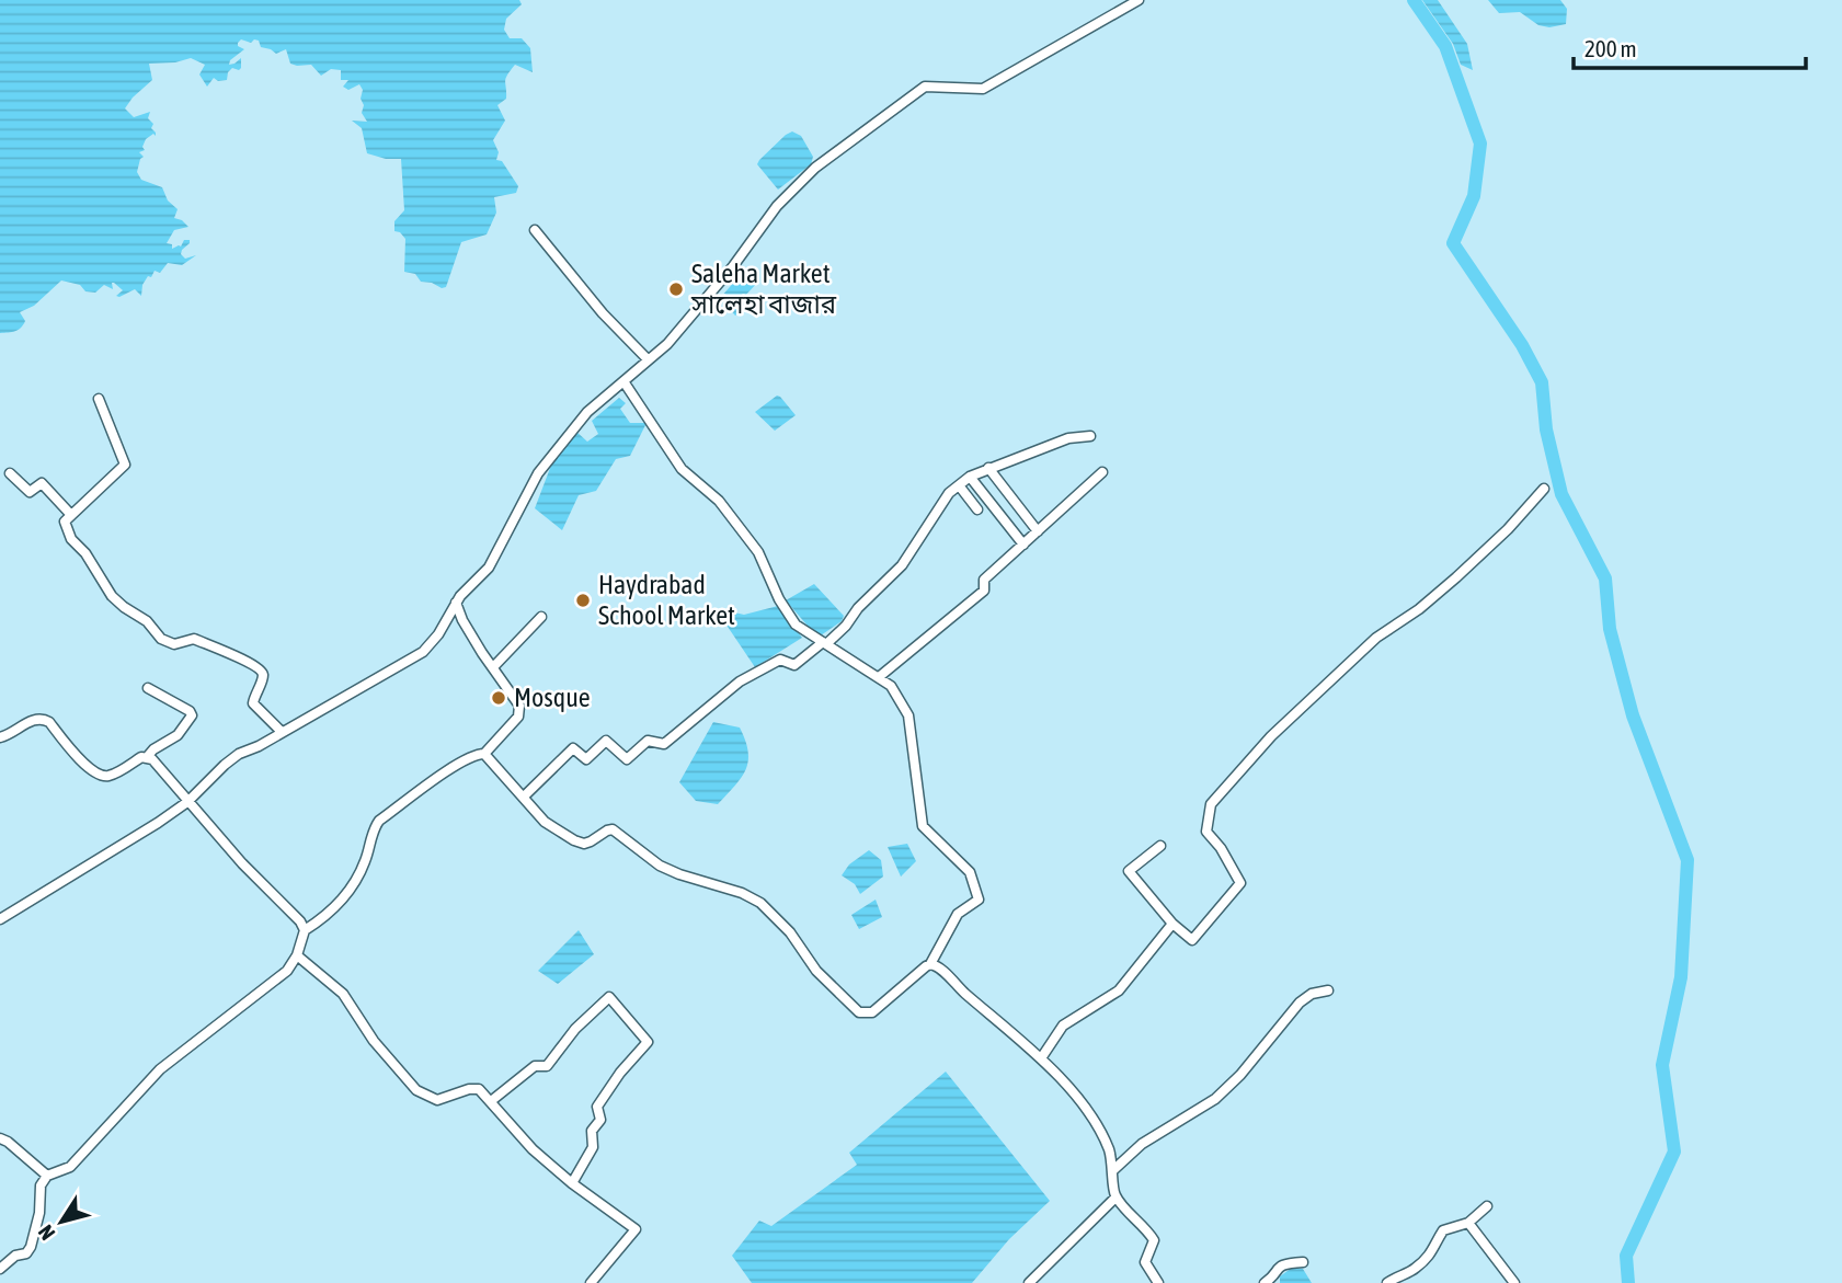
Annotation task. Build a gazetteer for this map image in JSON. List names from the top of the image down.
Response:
{
  "places": ["Saleha Market সালেহা বাজার", "Haydrabad School Market", "Mosque"],
  "scale_bar": "200 m",
  "north": "bottom left"
}
